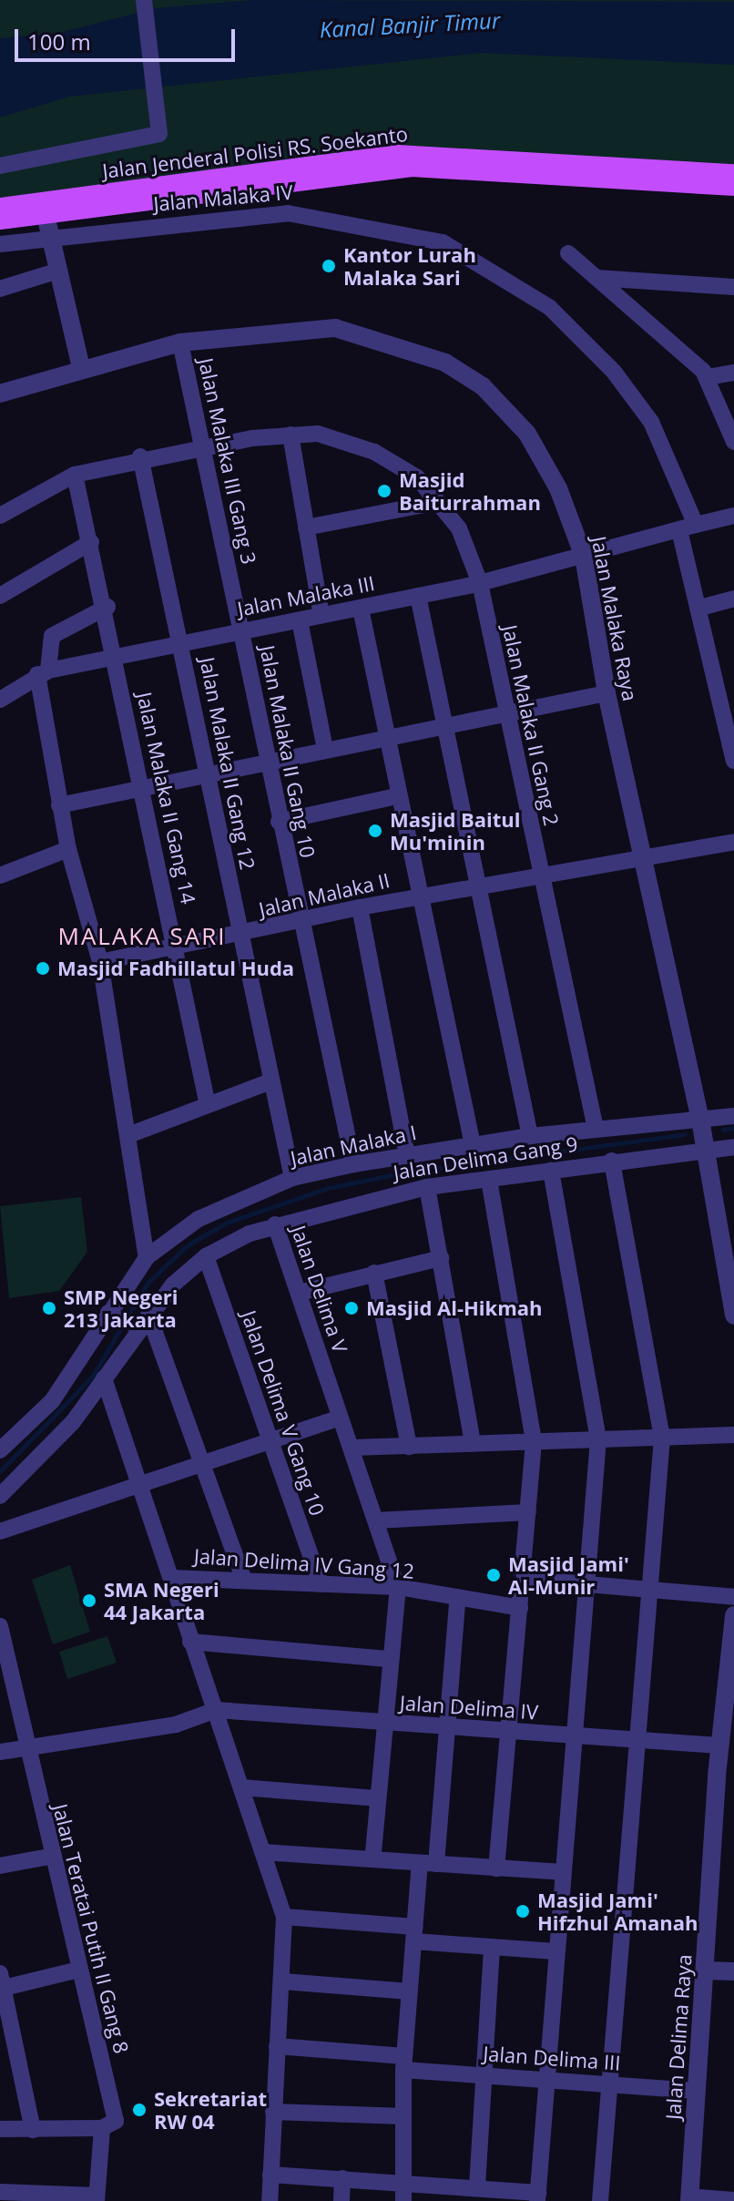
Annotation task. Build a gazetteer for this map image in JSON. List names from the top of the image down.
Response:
{
  "streets": {
    "main road": ["Jalan Jenderal Polisi RS. Soekanto"],
    "street": [
      "Jalan Malaka IV",
      "Jalan Malaka III Gang 3",
      "Jalan Malaka III",
      "Jalan Malaka Raya",
      "Jalan Malaka II Gang 2",
      "Jalan Malaka II Gang 10",
      "Jalan Malaka II Gang 12",
      "Jalan Malaka II Gang 14",
      "Jalan Malaka II",
      "Jalan Malaka I",
      "Jalan Delima Gang 9",
      "Jalan Delima V",
      "Jalan Delima V Gang 10",
      "Jalan Delima IV Gang 12",
      "Jalan Delima IV",
      "Jalan Teratai Putih II Gang 8",
      "Jalan Delima Raya",
      "Jalan Delima III"
    ]
  },
  "crossings": [
    ["Jalan Malaka III Gang 3", "Jalan Malaka III"],
    ["Jalan Malaka III Gang 3", "Jalan Malaka Raya"],
    ["Jalan Malaka III Gang 3", "Jalan Malaka II Gang 2"],
    ["Jalan Malaka III Gang 3", "Jalan Malaka II Gang 10"],
    ["Jalan Malaka III", "Jalan Malaka Raya"],
    ["Jalan Malaka III", "Jalan Malaka II Gang 2"],
    ["Jalan Malaka III", "Jalan Malaka II Gang 10"],
    ["Jalan Malaka III", "Jalan Malaka II Gang 12"],
    ["Jalan Malaka III", "Jalan Malaka II Gang 14"],
    ["Jalan Malaka Raya", "Jalan Malaka II"],
    ["Jalan Malaka Raya", "Jalan Malaka I"],
    ["Jalan Malaka II Gang 2", "Jalan Malaka II Gang 12"],
    ["Jalan Malaka II Gang 2", "Jalan Malaka II Gang 14"],
    ["Jalan Malaka II Gang 2", "Jalan Malaka II"],
    ["Jalan Malaka II Gang 2", "Jalan Malaka I"],
    ["Jalan Malaka II Gang 10", "Jalan Malaka II"],
    ["Jalan Malaka II Gang 10", "Jalan Malaka I"],
    ["Jalan Malaka II Gang 12", "Jalan Malaka II"],
    ["Jalan Malaka II Gang 12", "Jalan Malaka I"],
    ["Jalan Malaka II Gang 14", "Jalan Malaka II"],
    ["Jalan Delima Gang 9", "Jalan Delima V"],
    ["Jalan Delima V", "Jalan Delima V Gang 10"],
    ["Jalan Delima V", "Jalan Delima IV Gang 12"],
    ["Jalan Delima V Gang 10", "Jalan Delima IV Gang 12"],
    ["Jalan Delima IV", "Jalan Delima Raya"],
    ["Jalan Delima Raya", "Jalan Delima III"]
  ],
  "districts": ["MALAKA SARI"],
  "water": ["Kanal Banjir Timur"],
  "places": [
    "Kantor Lurah Malaka Sari",
    "Masjid Baiturrahman",
    "Masjid Baitul Mu'minin",
    "Masjid Fadhillatul Huda",
    "SMP Negeri 213 Jakarta",
    "Masjid Al-Hikmah",
    "Masjid Jami' Al-Munir",
    "SMA Negeri 44 Jakarta",
    "Masjid Jami' Hifzhul Amanah",
    "Sekretariat RW 04"
  ],
  "scale_bar": "100 m"
}
